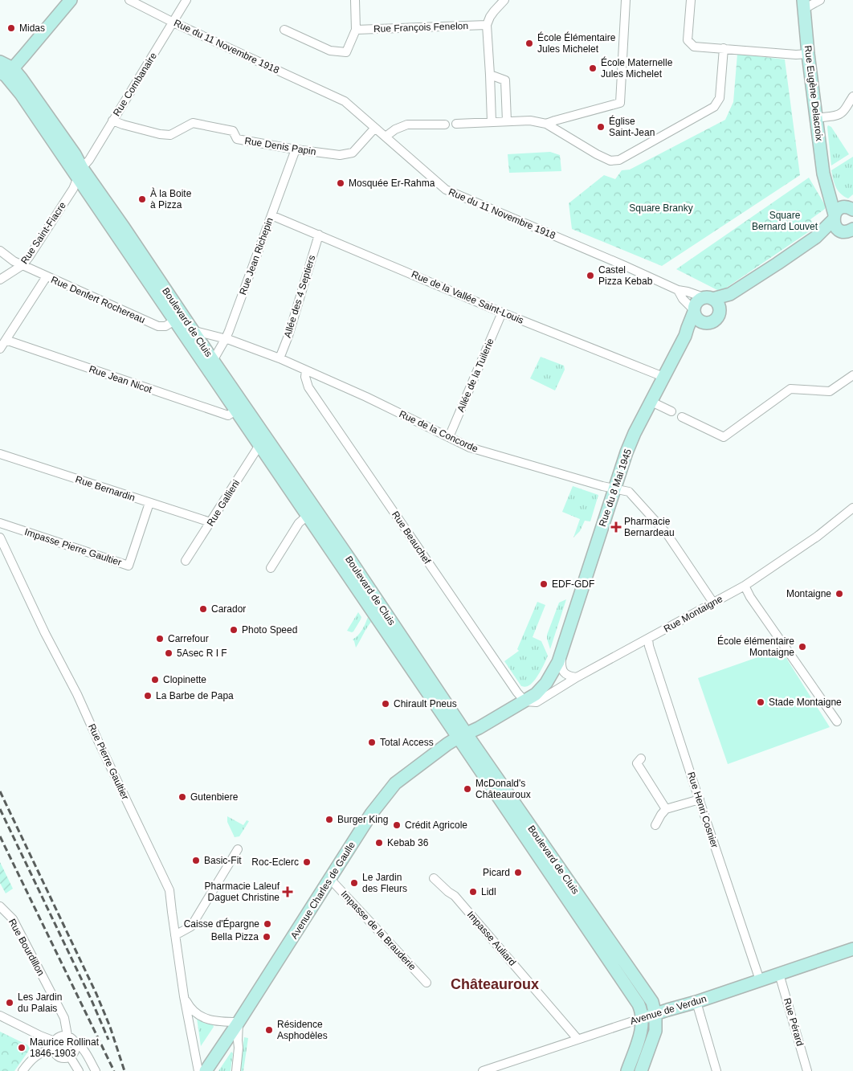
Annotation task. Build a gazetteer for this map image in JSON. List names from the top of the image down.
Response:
{
  "streets": {
    "main road": [
      "Rue Eugène Delacroix",
      "Boulevard de Cluis",
      "Rue du 8 Mai 1945",
      "Avenue Charles de Gaulle",
      "Avenue de Verdun"
    ],
    "street": [
      "Rue François Fenelon",
      "Rue du 11 Novembre 1918",
      "Rue Combanaire",
      "Rue Denis Papin",
      "Rue Saint-Fiacre",
      "Rue Jean Richepin",
      "Allée des 4 Septiers",
      "Rue de la Vallée Saint-Louis",
      "Rue Denfert Rochereau",
      "Allée de la Tuilerie",
      "Rue Jean Nicot",
      "Rue de la Concorde",
      "Rue Bernardin",
      "Rue Gallieni",
      "Rue Beauchef",
      "Impasse Pierre Gaultier",
      "Rue Montaigne",
      "Rue Pierre Gaultier",
      "Rue Henri Cosnier",
      "Impasse de la Brauderie",
      "Impasse Auliard",
      "Rue Bourdillon",
      "Rue Pérard"
    ]
  },
  "crossings": [
    ["Rue du 11 Novembre 1918", "Rue Combanaire"],
    ["Rue du 11 Novembre 1918", "Rue Denis Papin"],
    ["Rue du 11 Novembre 1918", "Rue du 8 Mai 1945"],
    ["Rue Combanaire", "Rue Denis Papin"],
    ["Rue Combanaire", "Rue Saint-Fiacre"],
    ["Rue Combanaire", "Boulevard de Cluis"],
    ["Rue Denis Papin", "Rue Jean Richepin"],
    ["Rue Saint-Fiacre", "Rue Denfert Rochereau"],
    ["Rue Saint-Fiacre", "Boulevard de Cluis"],
    ["Rue Jean Richepin", "Rue de la Vallée Saint-Louis"],
    ["Rue Jean Richepin", "Boulevard de Cluis"],
    ["Rue Jean Richepin", "Rue de la Concorde"],
    ["Allée des 4 Septiers", "Rue de la Vallée Saint-Louis"],
    ["Allée des 4 Septiers", "Rue de la Concorde"],
    ["Rue de la Vallée Saint-Louis", "Allée de la Tuilerie"],
    ["Rue de la Vallée Saint-Louis", "Rue du 8 Mai 1945"],
    ["Rue Denfert Rochereau", "Boulevard de Cluis"],
    ["Boulevard de Cluis", "Rue Jean Nicot"],
    ["Boulevard de Cluis", "Rue de la Concorde"],
    ["Boulevard de Cluis", "Rue du 8 Mai 1945"],
    ["Boulevard de Cluis", "Rue Gallieni"],
    ["Boulevard de Cluis", "Avenue Charles de Gaulle"],
    ["Boulevard de Cluis", "Avenue de Verdun"],
    ["Allée de la Tuilerie", "Rue de la Concorde"],
    ["Rue de la Concorde", "Rue du 8 Mai 1945"],
    ["Rue de la Concorde", "Rue Beauchef"],
    ["Rue de la Concorde", "Rue Montaigne"],
    ["Rue du 8 Mai 1945", "Rue Beauchef"],
    ["Rue du 8 Mai 1945", "Rue Montaigne"],
    ["Rue du 8 Mai 1945", "Avenue Charles de Gaulle"],
    ["Rue Bernardin", "Rue Gallieni"],
    ["Rue Bernardin", "Impasse Pierre Gaultier"],
    ["Rue Beauchef", "Rue Montaigne"],
    ["Rue Montaigne", "Rue Henri Cosnier"],
    ["Rue Pierre Gaultier", "Avenue Charles de Gaulle"],
    ["Rue Henri Cosnier", "Avenue de Verdun"],
    ["Avenue Charles de Gaulle", "Impasse de la Brauderie"],
    ["Impasse Auliard", "Avenue de Verdun"],
    ["Avenue de Verdun", "Rue Pérard"]
  ],
  "districts": ["Châteauroux"],
  "parks": ["Square Branky", "Square Bernard Louvet"],
  "places": {
    "other": [
      "Midas",
      "École Élémentaire Jules Michelet",
      "École Maternelle Jules Michelet",
      "Église Saint-Jean",
      "Mosquée Er-Rahma",
      "À la Boite à Pizza",
      "Castel Pizza Kebab",
      "EDF-GDF",
      "Montaigne",
      "Carador",
      "Photo Speed",
      "Carrefour",
      "École élémentaire Montaigne",
      "5Asec R I F",
      "Clopinette",
      "La Barbe de Papa",
      "Stade Montaigne",
      "Chirault Pneus",
      "Total Access",
      "McDonald's Châteauroux",
      "Gutenbiere",
      "Burger King",
      "Crédit Agricole",
      "Kebab 36",
      "Basic-Fit",
      "Roc-Eclerc",
      "Picard",
      "Le Jardin des Fleurs",
      "Lidl",
      "Caisse d'Épargne",
      "Bella Pizza",
      "Les Jardin du Palais",
      "Résidence Asphodèles",
      "Maurice Rollinat 1846-1903"
    ],
    "health": ["Pharmacie Bernardeau", "Pharmacie Laleuf Daguet Christine"]
  }
}
